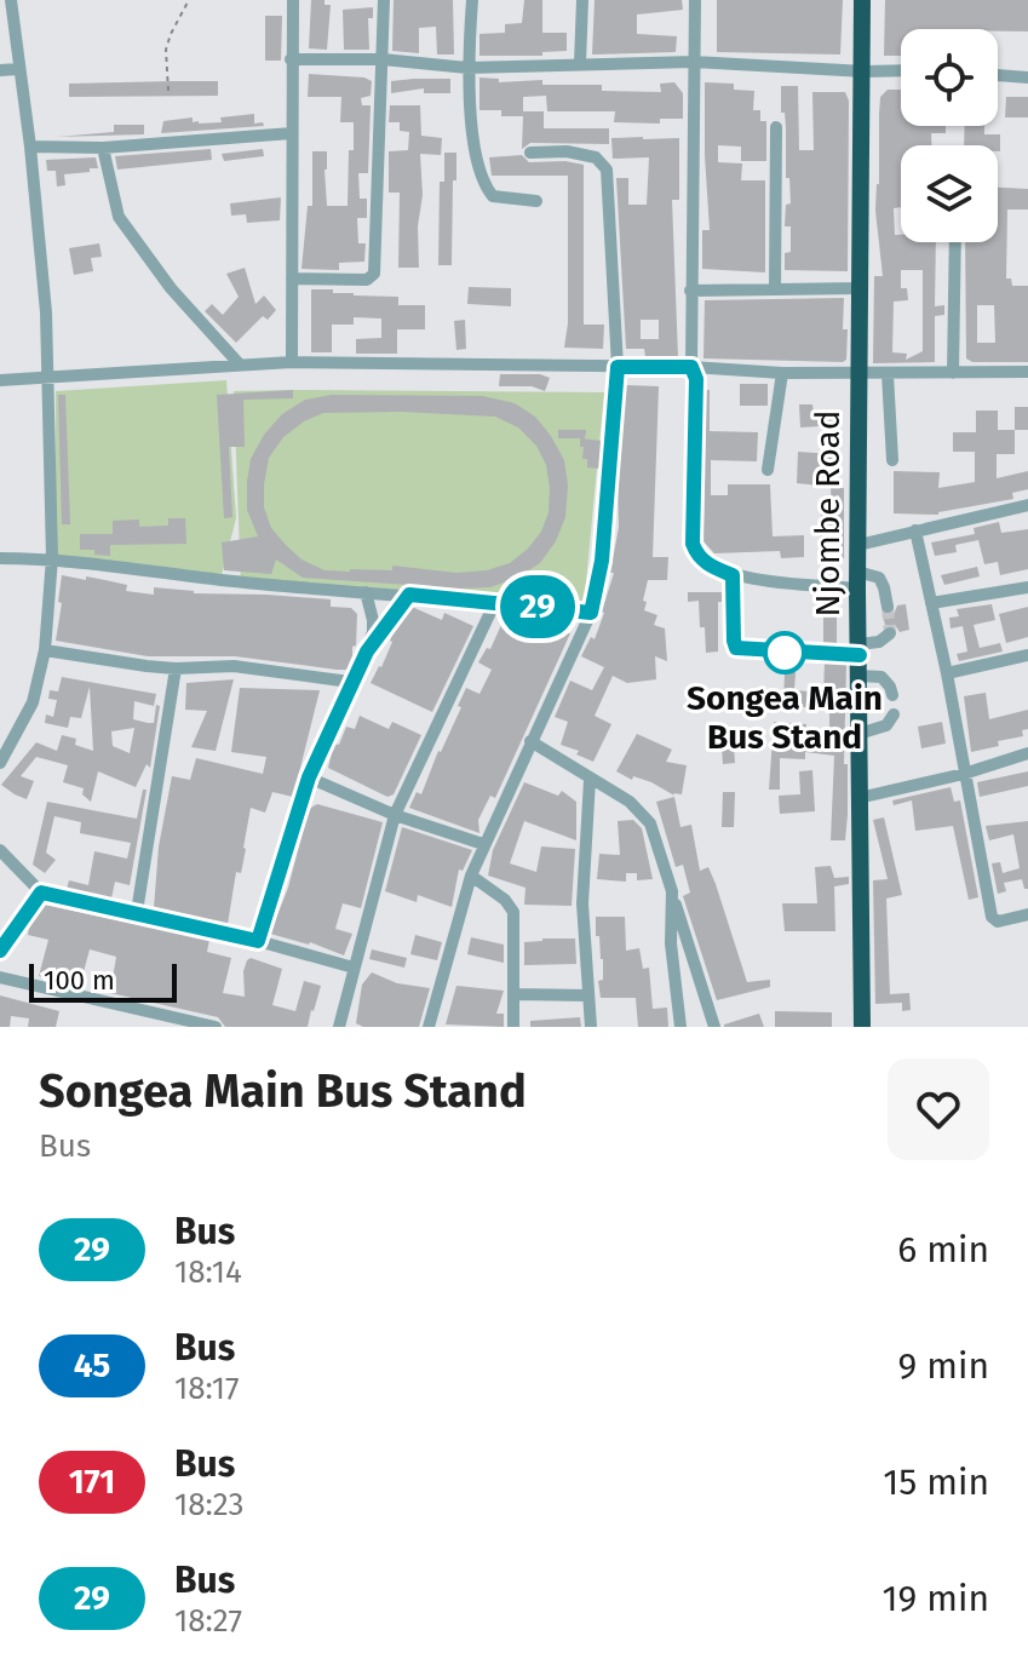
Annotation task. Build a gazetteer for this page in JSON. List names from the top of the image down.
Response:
{
  "streets": {
    "highway": ["Njombe Road"]
  },
  "places": ["Songea Main Bus Stand"],
  "lines": ["bus line 29"],
  "scale_bar": "100 m",
  "page": {
    "on_map": "29",
    "scale": "100 m",
    "heading": ["Songea Main Bus Stand", "Bus"],
    "list": [
      {
        "mark": "29",
        "name": "Bus",
        "note": "18:14",
        "value": "6 min"
      },
      {
        "mark": "45",
        "name": "Bus",
        "note": "18:17",
        "value": "9 min"
      },
      {
        "mark": "171",
        "name": "Bus",
        "note": "18:23",
        "value": "15 min"
      },
      {
        "mark": "29",
        "name": "Bus",
        "note": "18:27",
        "value": "19 min"
      }
    ]
  }
}
